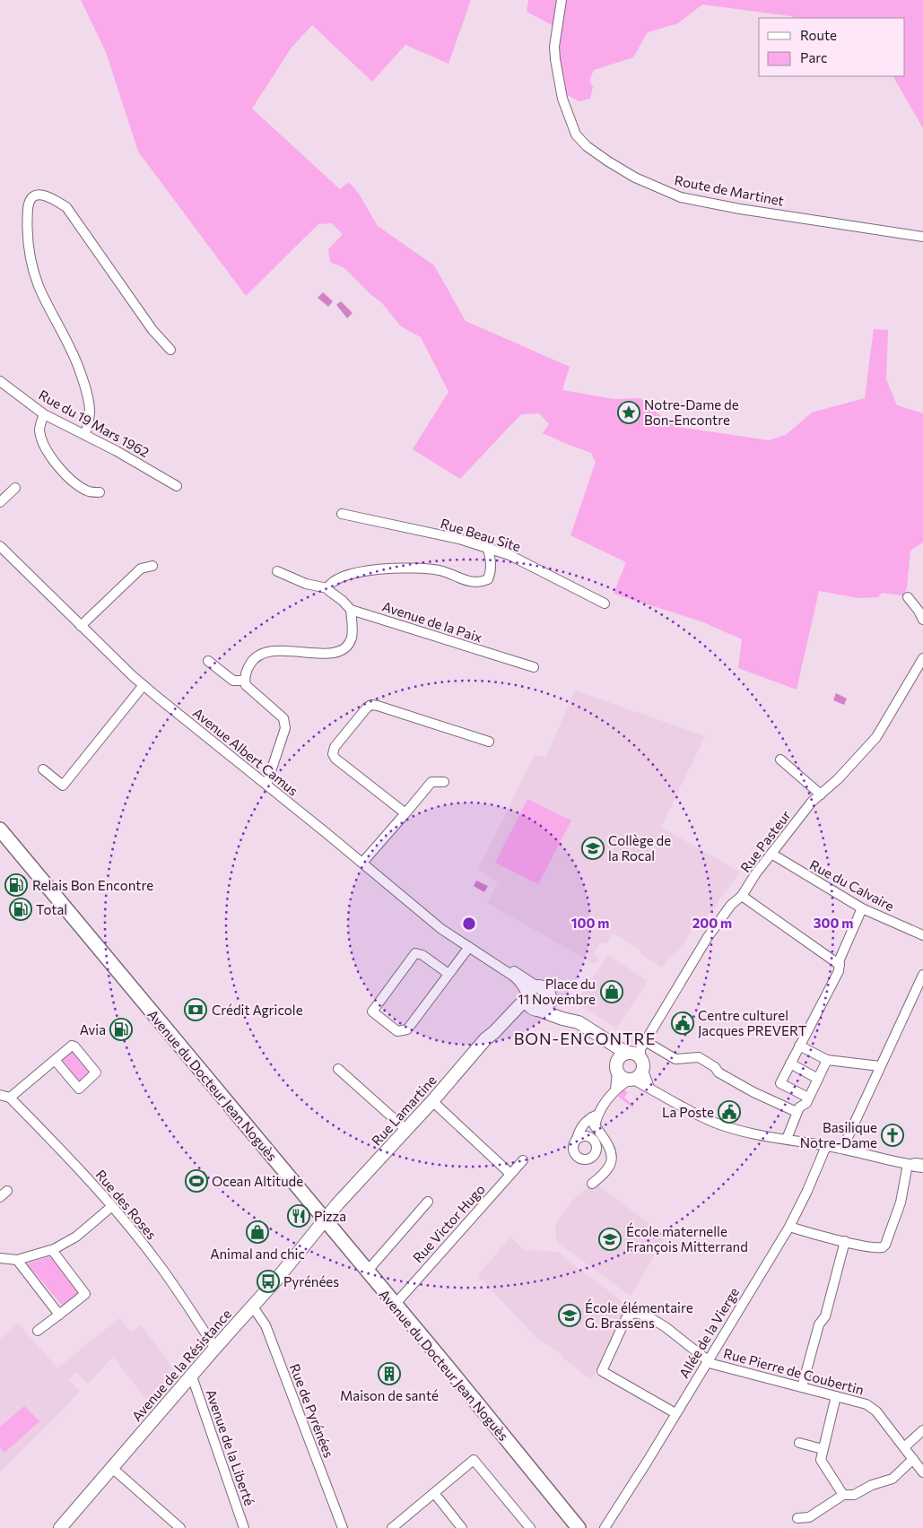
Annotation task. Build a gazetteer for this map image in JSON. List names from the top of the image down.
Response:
{
  "streets": {
    "main road": ["Avenue du Docteur Jean Noguès"],
    "street": [
      "Route de Martinet",
      "Rue du 19 Mars 1962",
      "Rue Beau Site",
      "Avenue de la Paix",
      "Avenue Albert Camus",
      "Rue Pasteur",
      "Rue du Calvaire",
      "Rue Lamartine",
      "Rue des Roses",
      "Rue Victor Hugo",
      "Allée de la Vierge",
      "Avenue de la Résistance",
      "Rue Pierre de Coubertin",
      "Rue de Pyrénées",
      "Avenue de la Liberté"
    ]
  },
  "crossings": [
    ["Avenue Albert Camus", "Rue Lamartine"],
    ["Rue Pasteur", "Rue du Calvaire"],
    ["Avenue du Docteur Jean Noguès", "Rue Lamartine"],
    ["Avenue du Docteur Jean Noguès", "Rue Victor Hugo"],
    ["Avenue du Docteur Jean Noguès", "Avenue de la Résistance"],
    ["Rue Lamartine", "Avenue de la Résistance"],
    ["Rue des Roses", "Avenue de la Résistance"],
    ["Allée de la Vierge", "Rue Pierre de Coubertin"],
    ["Avenue de la Résistance", "Rue de Pyrénées"],
    ["Avenue de la Résistance", "Avenue de la Liberté"]
  ],
  "districts": ["BON-ENCONTRE"],
  "places": {
    "place": ["Notre-Dame de Bon-Encontre"],
    "school or university": ["Collège de la Rocal", "École maternelle François Mitterrand", "École élémentaire G. Brassens"],
    "fuel station": ["Relais Bon Encontre", "Total", "Avia"],
    "shop": ["Place du 11 Novembre", "Animal and chic"],
    "bank": ["Crédit Agricole"],
    "public building": ["Centre culturel Jacques PREVERT", "La Poste"],
    "church": ["Basilique Notre-Dame"],
    "sports": ["Ocean Altitude"],
    "restaurant": ["Pizza"],
    "bus stop": ["Pyrénées"],
    "building": ["Maison de santé"]
  },
  "legend": ["Route", "Parc"],
  "rings": ["100 m", "200 m", "300 m"]
}
